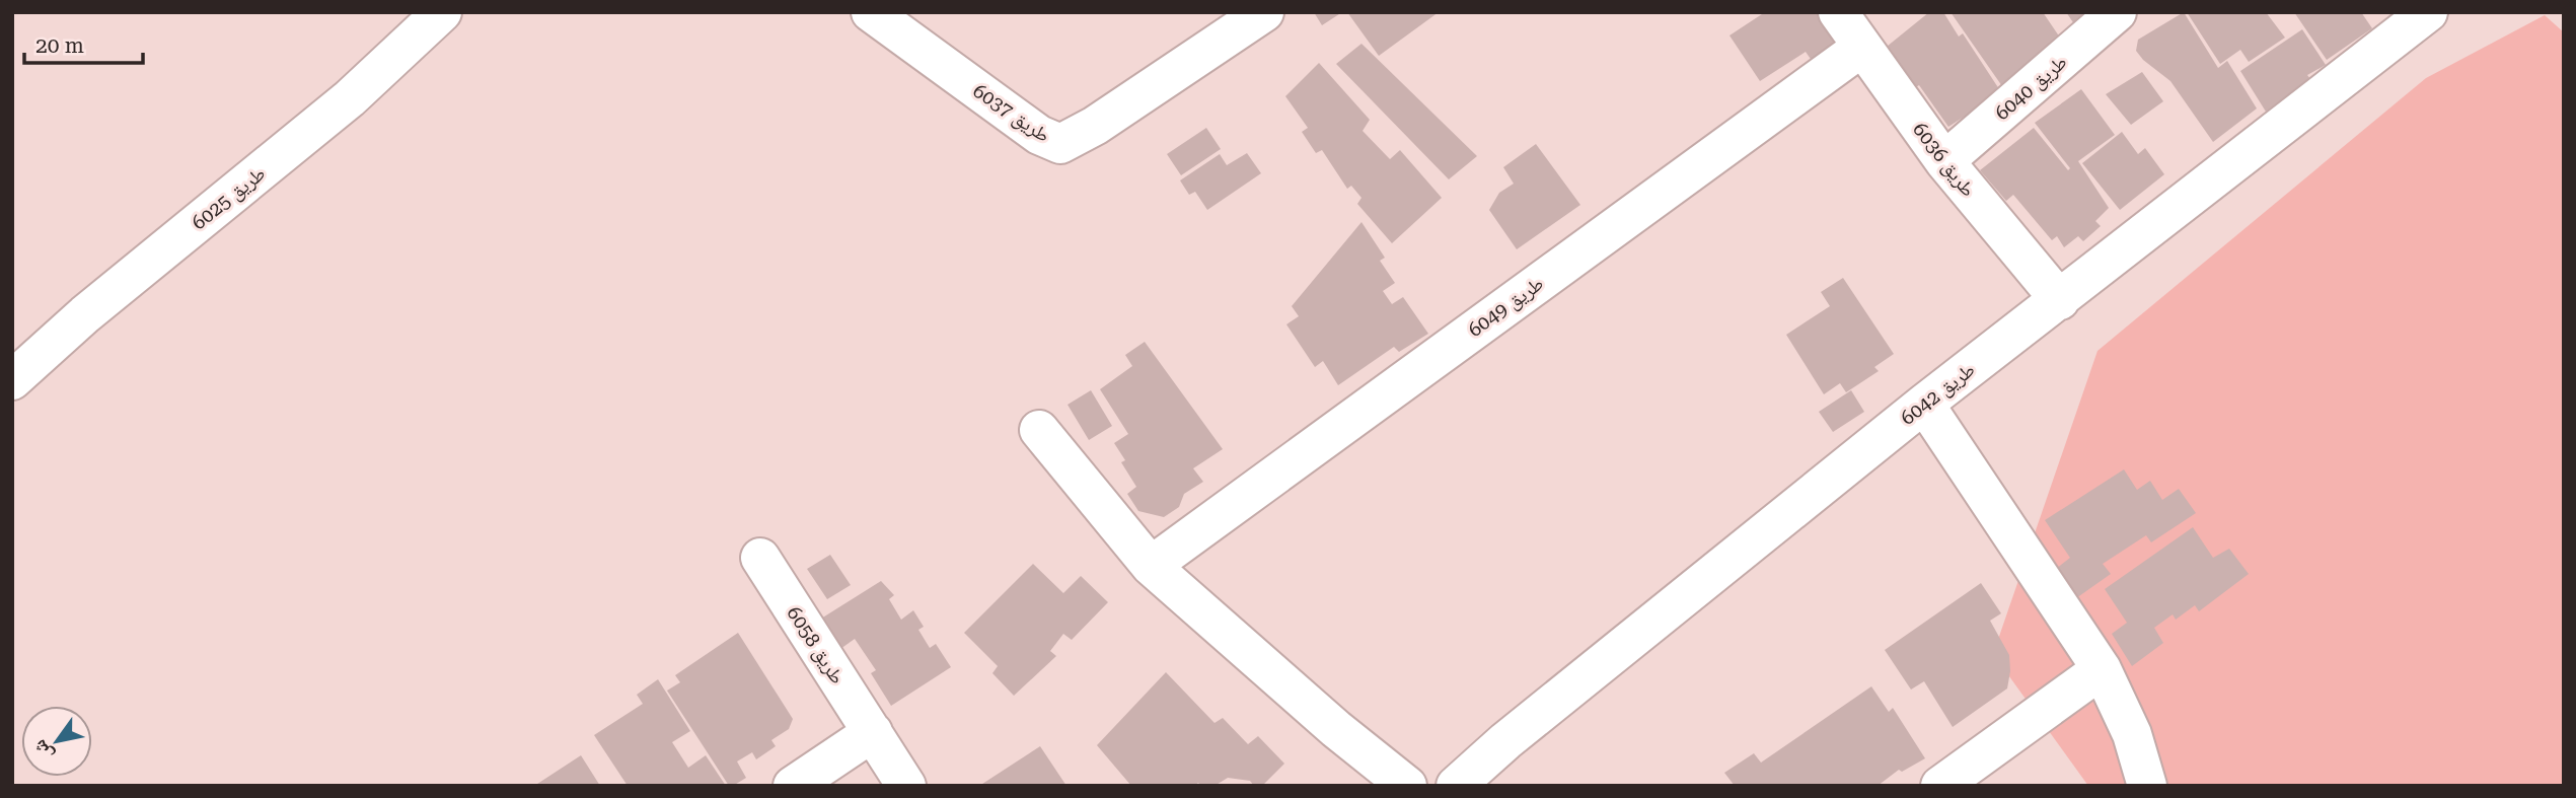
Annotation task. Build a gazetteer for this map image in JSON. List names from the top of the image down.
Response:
{
  "streets": {
    "street": [
      "طريق 6040",
      "طريق 6037",
      "طريق 6036",
      "طريق 6025",
      "طريق 6049",
      "طريق 6042",
      "طريق 6058"
    ]
  },
  "crossings": [
    ["طريق 6040", "طريق 6036"],
    ["طريق 6036", "طريق 6049"],
    ["طريق 6036", "طريق 6042"]
  ],
  "scale_bar": "20 m",
  "north": "bottom left"
}
